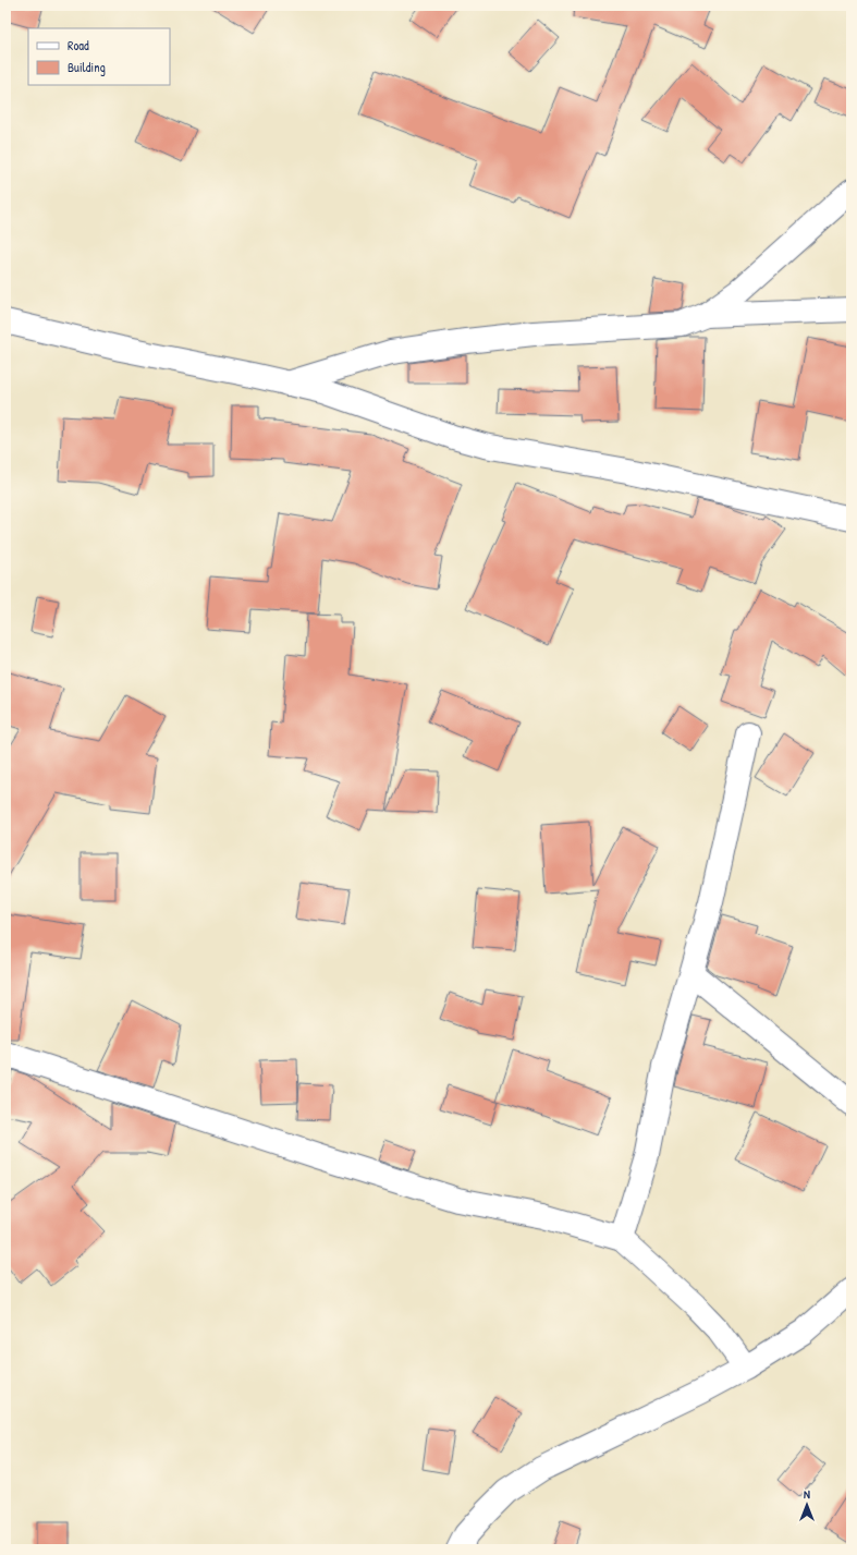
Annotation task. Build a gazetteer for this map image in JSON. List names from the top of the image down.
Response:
{
  "legend": ["Road", "Building"],
  "north": "top"
}
